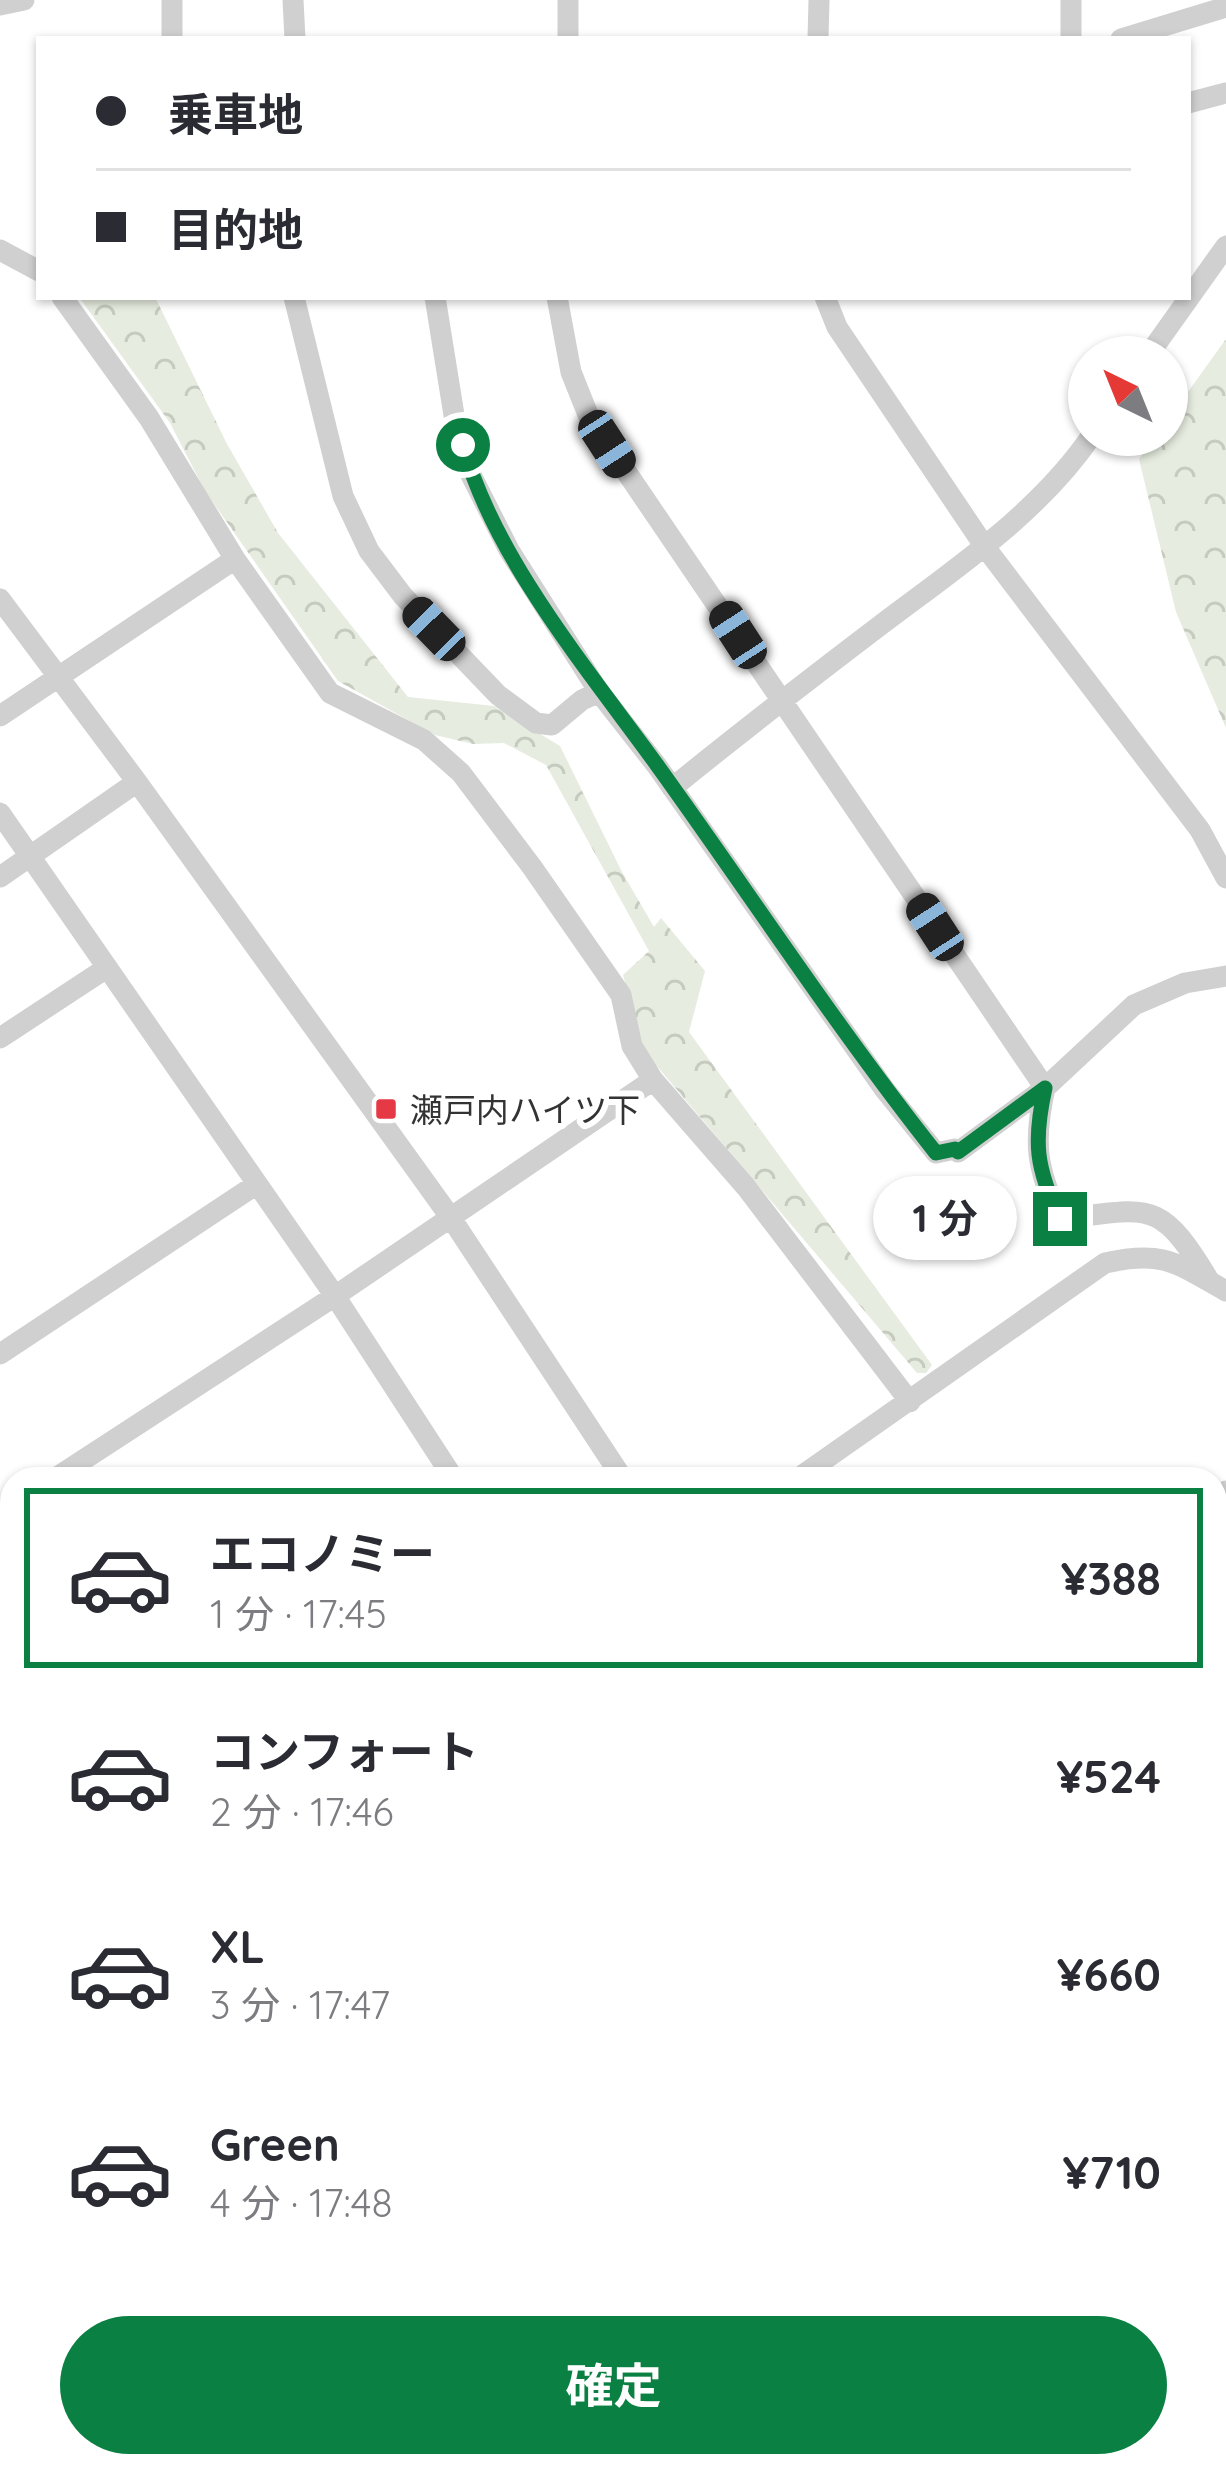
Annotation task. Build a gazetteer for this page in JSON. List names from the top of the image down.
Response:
{
  "places": {
    "transit": ["瀬戸内ハイツ下"]
  },
  "north": "top left",
  "page": {
    "banner": ["乗車地", "目的地"],
    "bubble": "1 分",
    "list": [
      {
        "name": "エコノミー",
        "note": "1 分 · 17:45",
        "value": "¥388"
      },
      {
        "name": "コンフォート",
        "note": "2 分 · 17:46",
        "value": "¥524"
      },
      {
        "name": "XL",
        "note": "3 分 · 17:47",
        "value": "¥660"
      },
      {
        "name": "Green",
        "note": "4 分 · 17:48",
        "value": "¥710"
      }
    ],
    "buttons": "確定"
  }
}
